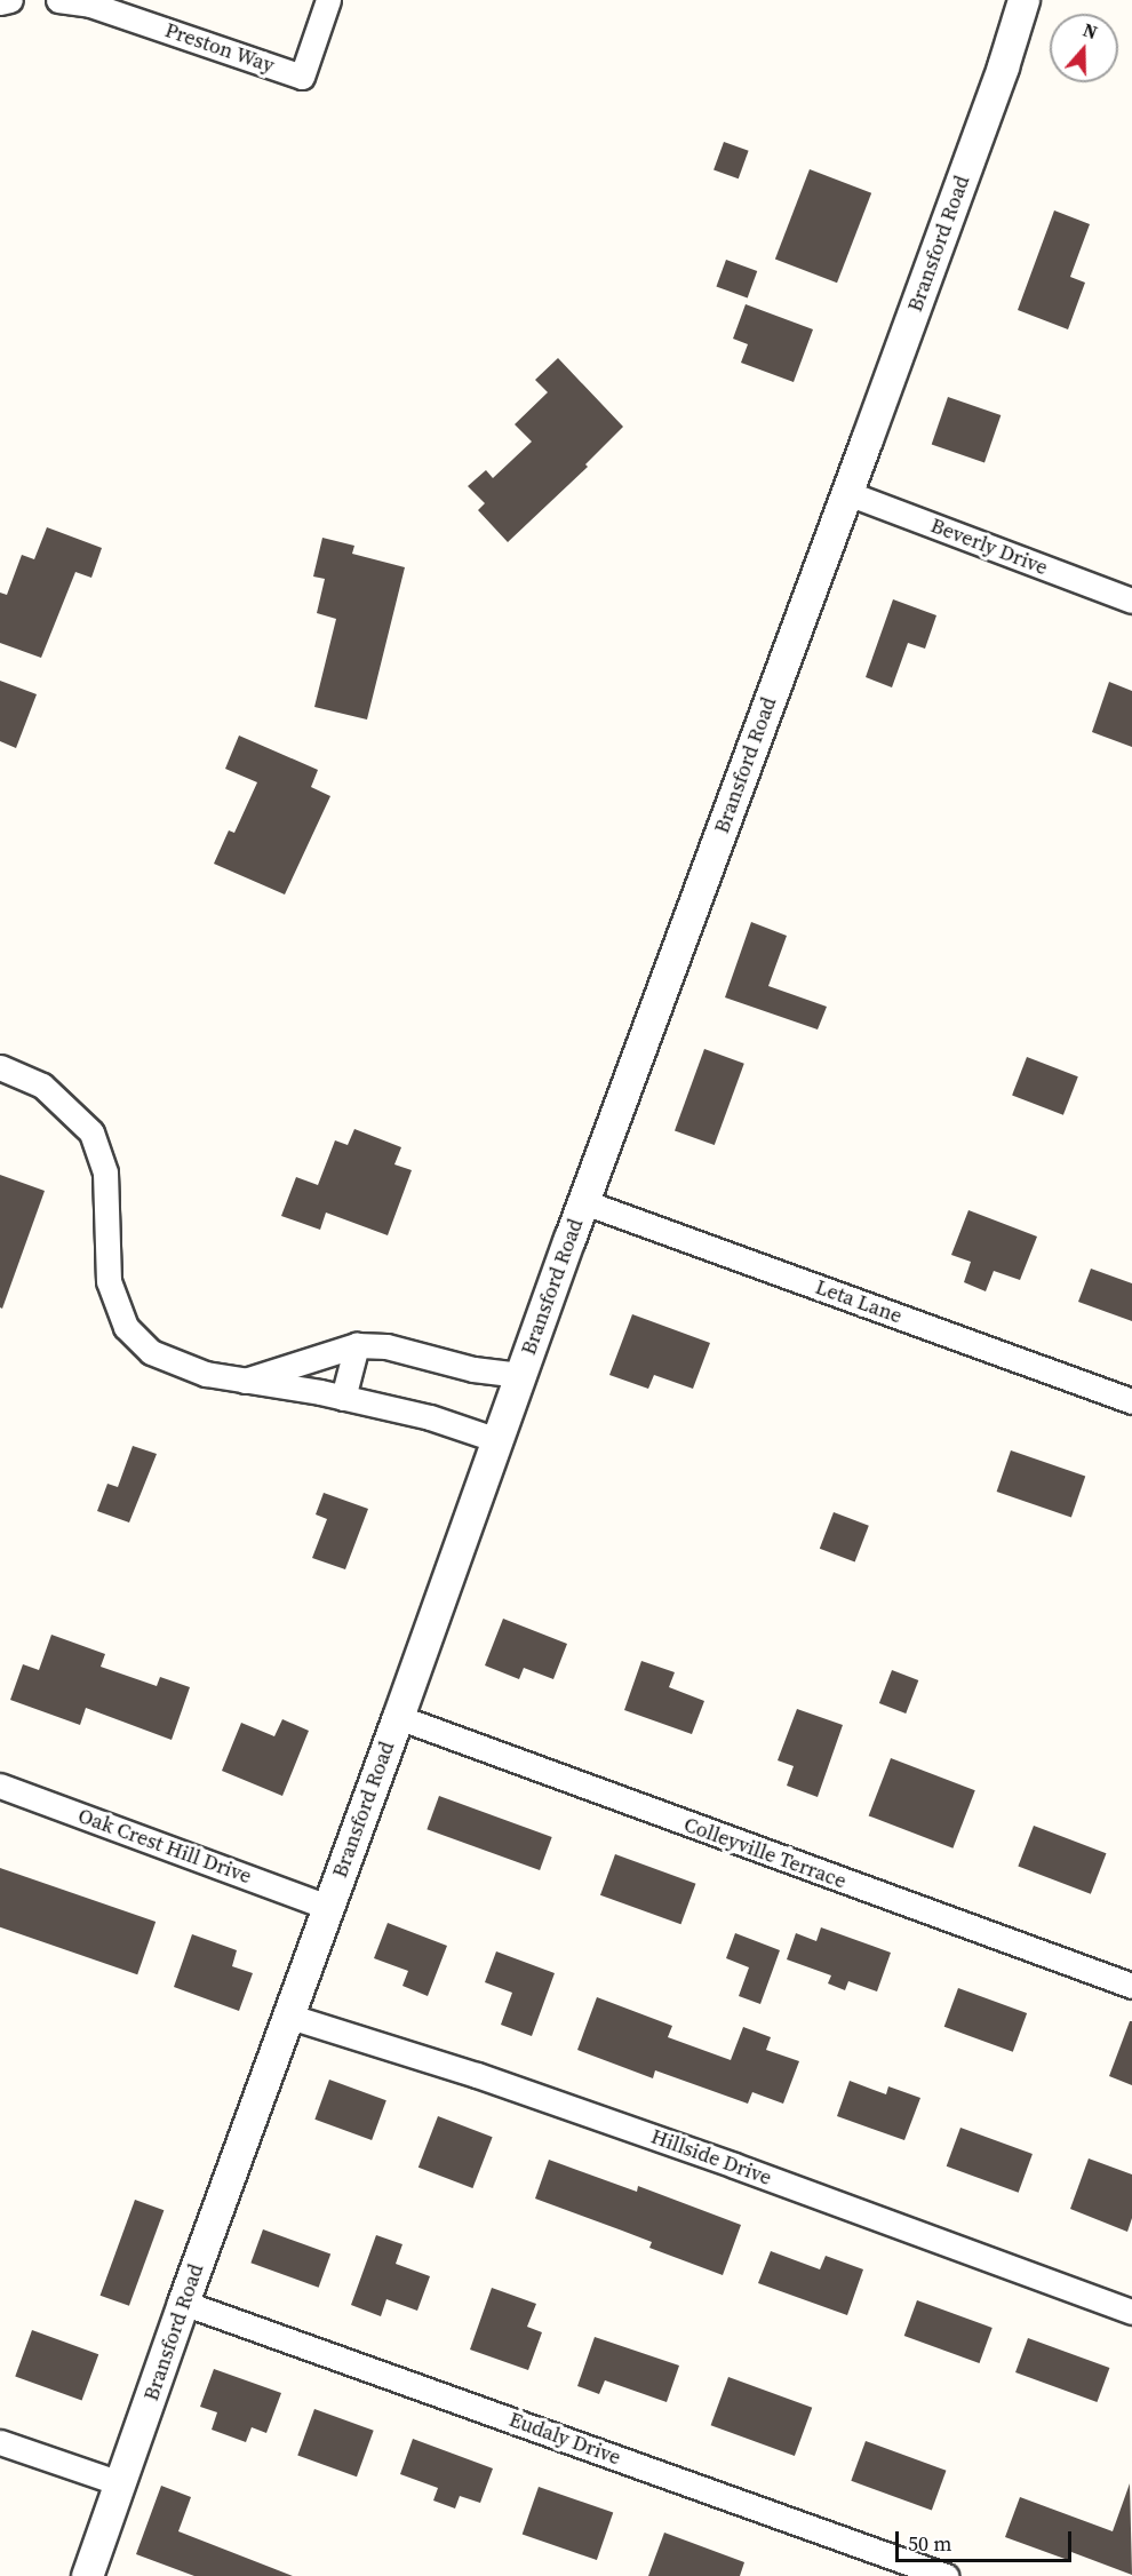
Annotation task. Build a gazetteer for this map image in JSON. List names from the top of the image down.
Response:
{
  "streets": {
    "street": [
      "Preston Way",
      "Bransford Road",
      "Beverly Drive",
      "Leta Lane",
      "Oak Crest Hill Drive",
      "Colleyville Terrace",
      "Hillside Drive",
      "Eudaly Drive"
    ]
  },
  "crossings": [
    ["Bransford Road", "Beverly Drive"],
    ["Bransford Road", "Leta Lane"],
    ["Bransford Road", "Oak Crest Hill Drive"],
    ["Bransford Road", "Colleyville Terrace"],
    ["Bransford Road", "Hillside Drive"],
    ["Bransford Road", "Eudaly Drive"]
  ],
  "scale_bar": "50 m",
  "north": "top"
}
